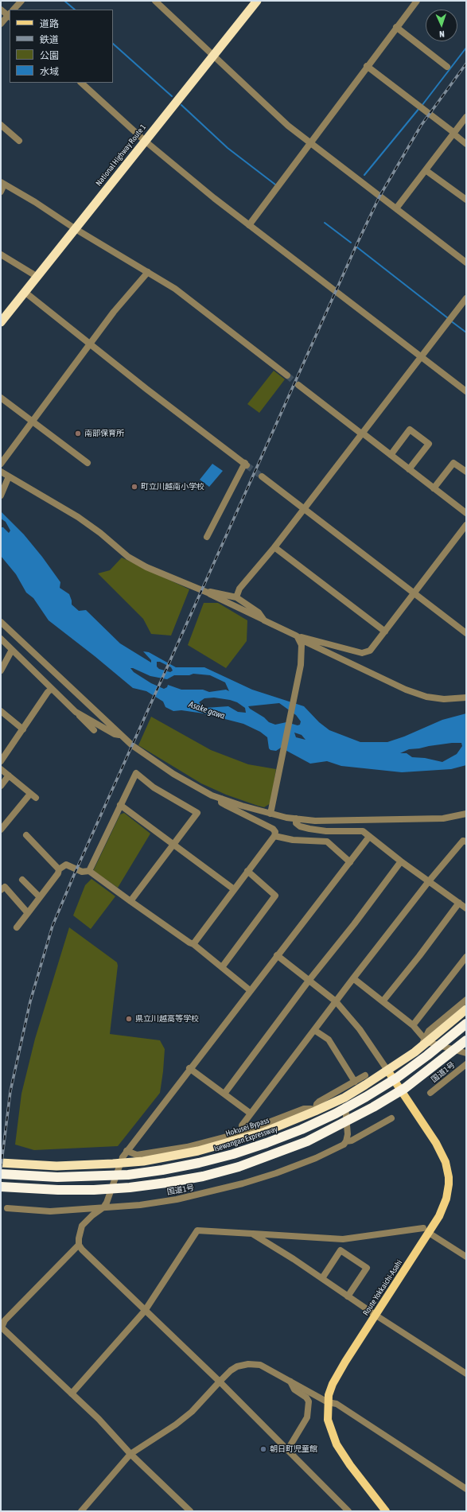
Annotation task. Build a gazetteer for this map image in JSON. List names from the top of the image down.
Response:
{
  "streets": {
    "highway": ["National Highway Route 1", "Hokusei Bypass", "Isewangan Expressway"],
    "main road": ["Route Yokkaichi-Asahi"],
    "street": ["国道1号"]
  },
  "crossings": [
    ["Hokusei Bypass", "Route Yokkaichi-Asahi"]
  ],
  "water": ["Asake gawa"],
  "places": [
    "南部保育所",
    "町立川越南小学校",
    "県立川越高等学校",
    "朝日町児童館"
  ],
  "legend": [
    "道路",
    "鉄道",
    "公園",
    "水域"
  ],
  "north": "bottom"
}
